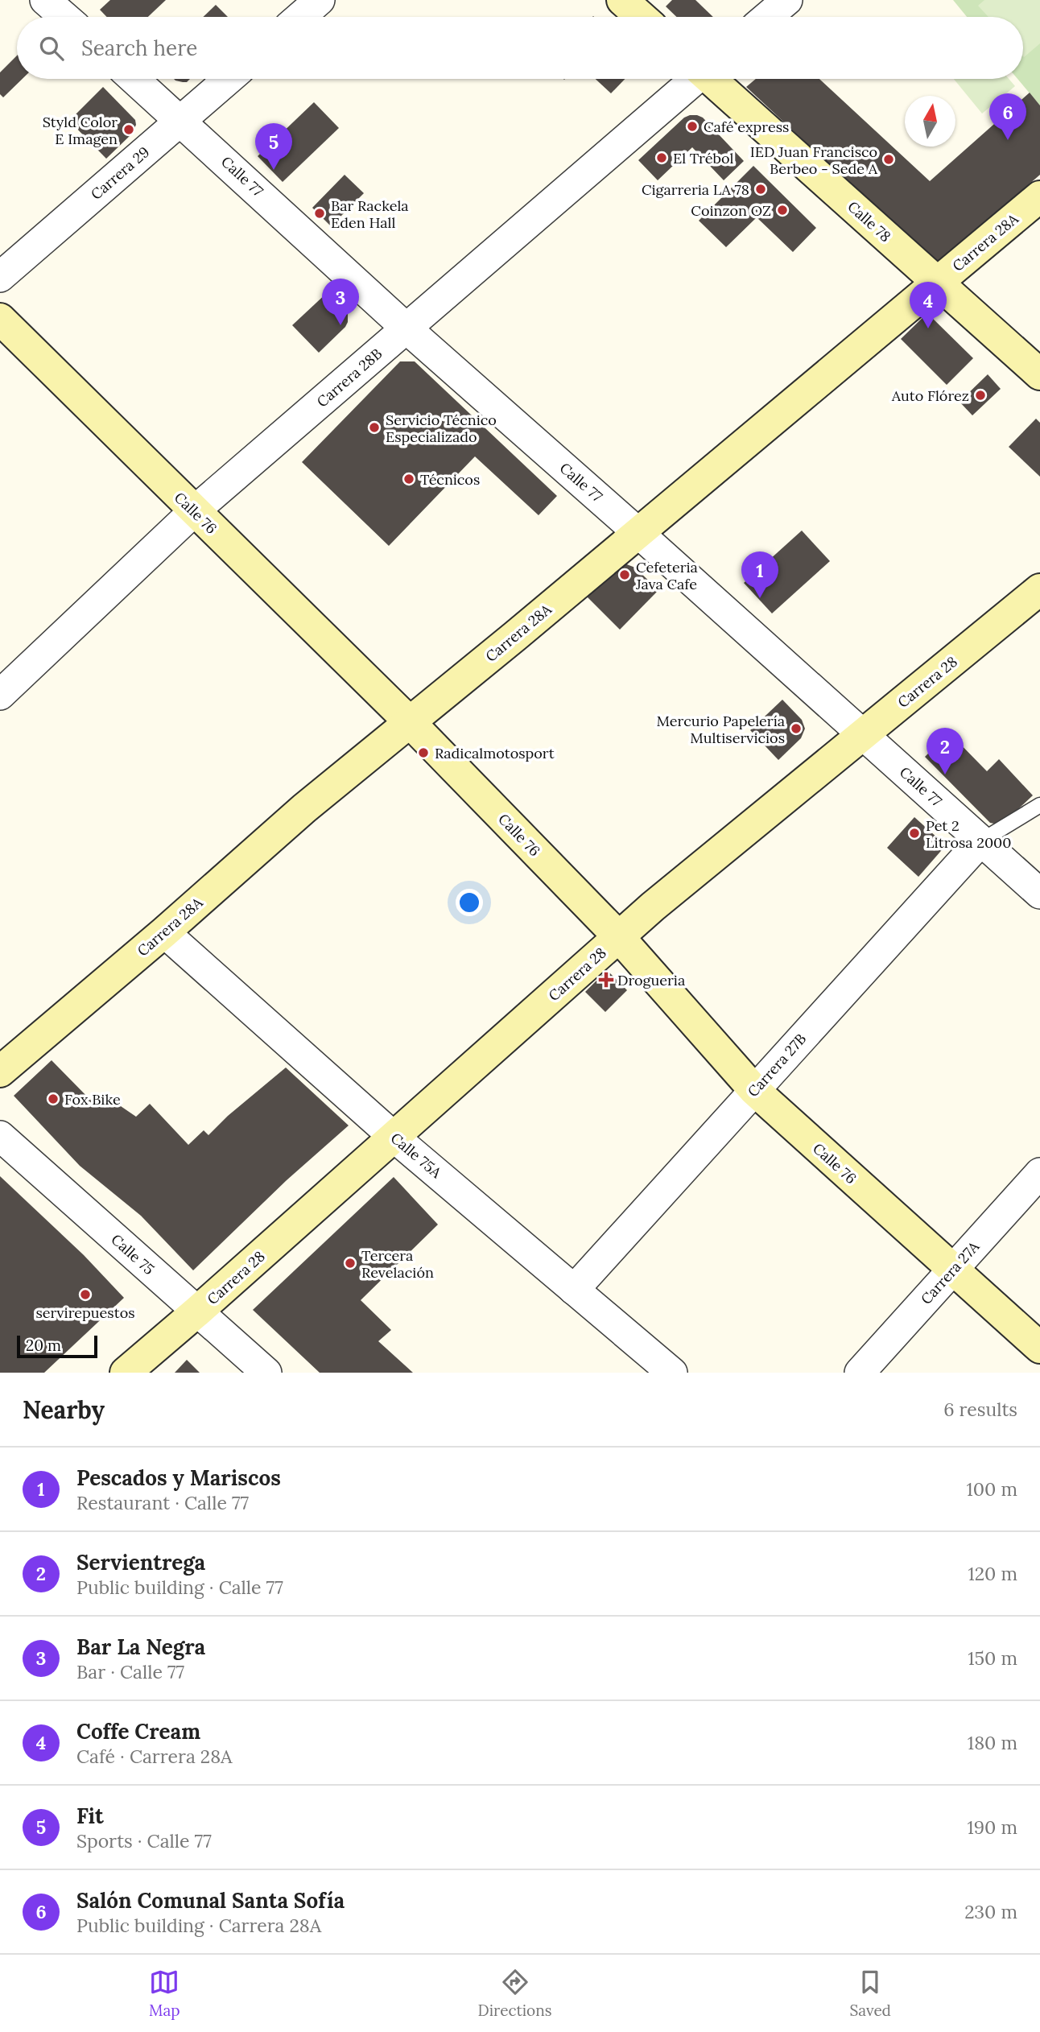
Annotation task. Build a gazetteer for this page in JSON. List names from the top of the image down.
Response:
{
  "streets": {
    "street": [
      "Carrera 29",
      "Calle 77",
      "Calle 78",
      "Carrera 28A",
      "Carrera 28B",
      "Calle 76",
      "Carrera 28",
      "Carrera 27B",
      "Calle 75A",
      "Calle 75",
      "Carrera 27A"
    ]
  },
  "crossings": [
    ["Carrera 29", "Calle 77"],
    ["Calle 77", "Carrera 28A"],
    ["Calle 77", "Carrera 28B"],
    ["Calle 77", "Carrera 28"],
    ["Calle 77", "Carrera 27B"],
    ["Calle 78", "Carrera 28A"],
    ["Carrera 28A", "Calle 76"],
    ["Carrera 28A", "Calle 75A"],
    ["Carrera 28B", "Calle 76"],
    ["Calle 76", "Carrera 28"],
    ["Calle 76", "Carrera 27B"],
    ["Calle 76", "Carrera 27A"],
    ["Carrera 28", "Calle 75A"],
    ["Carrera 28", "Calle 75"],
    ["Carrera 27B", "Calle 75A"]
  ],
  "places": {
    "other": [
      "Café express",
      "Styld Color E Imagen",
      "El Trébol",
      "IED Juan Francisco Berbeo - Sede A",
      "Cigarreria LA 78",
      "Coinzon OZ",
      "Bar Rackela Eden Hall",
      "Auto Flórez",
      "Servicio Técnico Especializado",
      "Técnicos",
      "Cefeteria Java Cafe",
      "Mercurio Papelería Multiservicios",
      "Radicalmotosport",
      "Pet 2 Litrosa 2000",
      "Fox Bike",
      "Tercera Revelación",
      "servirepuestos"
    ],
    "health": ["Drogueria"]
  },
  "scale_bar": "20 m",
  "north": "top",
  "page": {
    "search": "Search here",
    "pins": [
      "6",
      "5",
      "3",
      "4",
      "1",
      "2"
    ],
    "scale": "20 m",
    "heading": ["Nearby", "6 results"],
    "list": [
      {
        "mark": "1",
        "name": "Pescados y Mariscos",
        "note": "Restaurant · Calle 77",
        "value": "100 m"
      },
      {
        "mark": "2",
        "name": "Servientrega",
        "note": "Public building · Calle 77",
        "value": "120 m"
      },
      {
        "mark": "3",
        "name": "Bar La Negra",
        "note": "Bar · Calle 77",
        "value": "150 m"
      },
      {
        "mark": "4",
        "name": "Coffe Cream",
        "note": "Café · Carrera 28A",
        "value": "180 m"
      },
      {
        "mark": "5",
        "name": "Fit",
        "note": "Sports · Calle 77",
        "value": "190 m"
      },
      {
        "mark": "6",
        "name": "Salón Comunal Santa Sofía",
        "note": "Public building · Carrera 28A",
        "value": "230 m"
      }
    ],
    "nav": ["Map", "Directions", "Saved"]
  }
}
